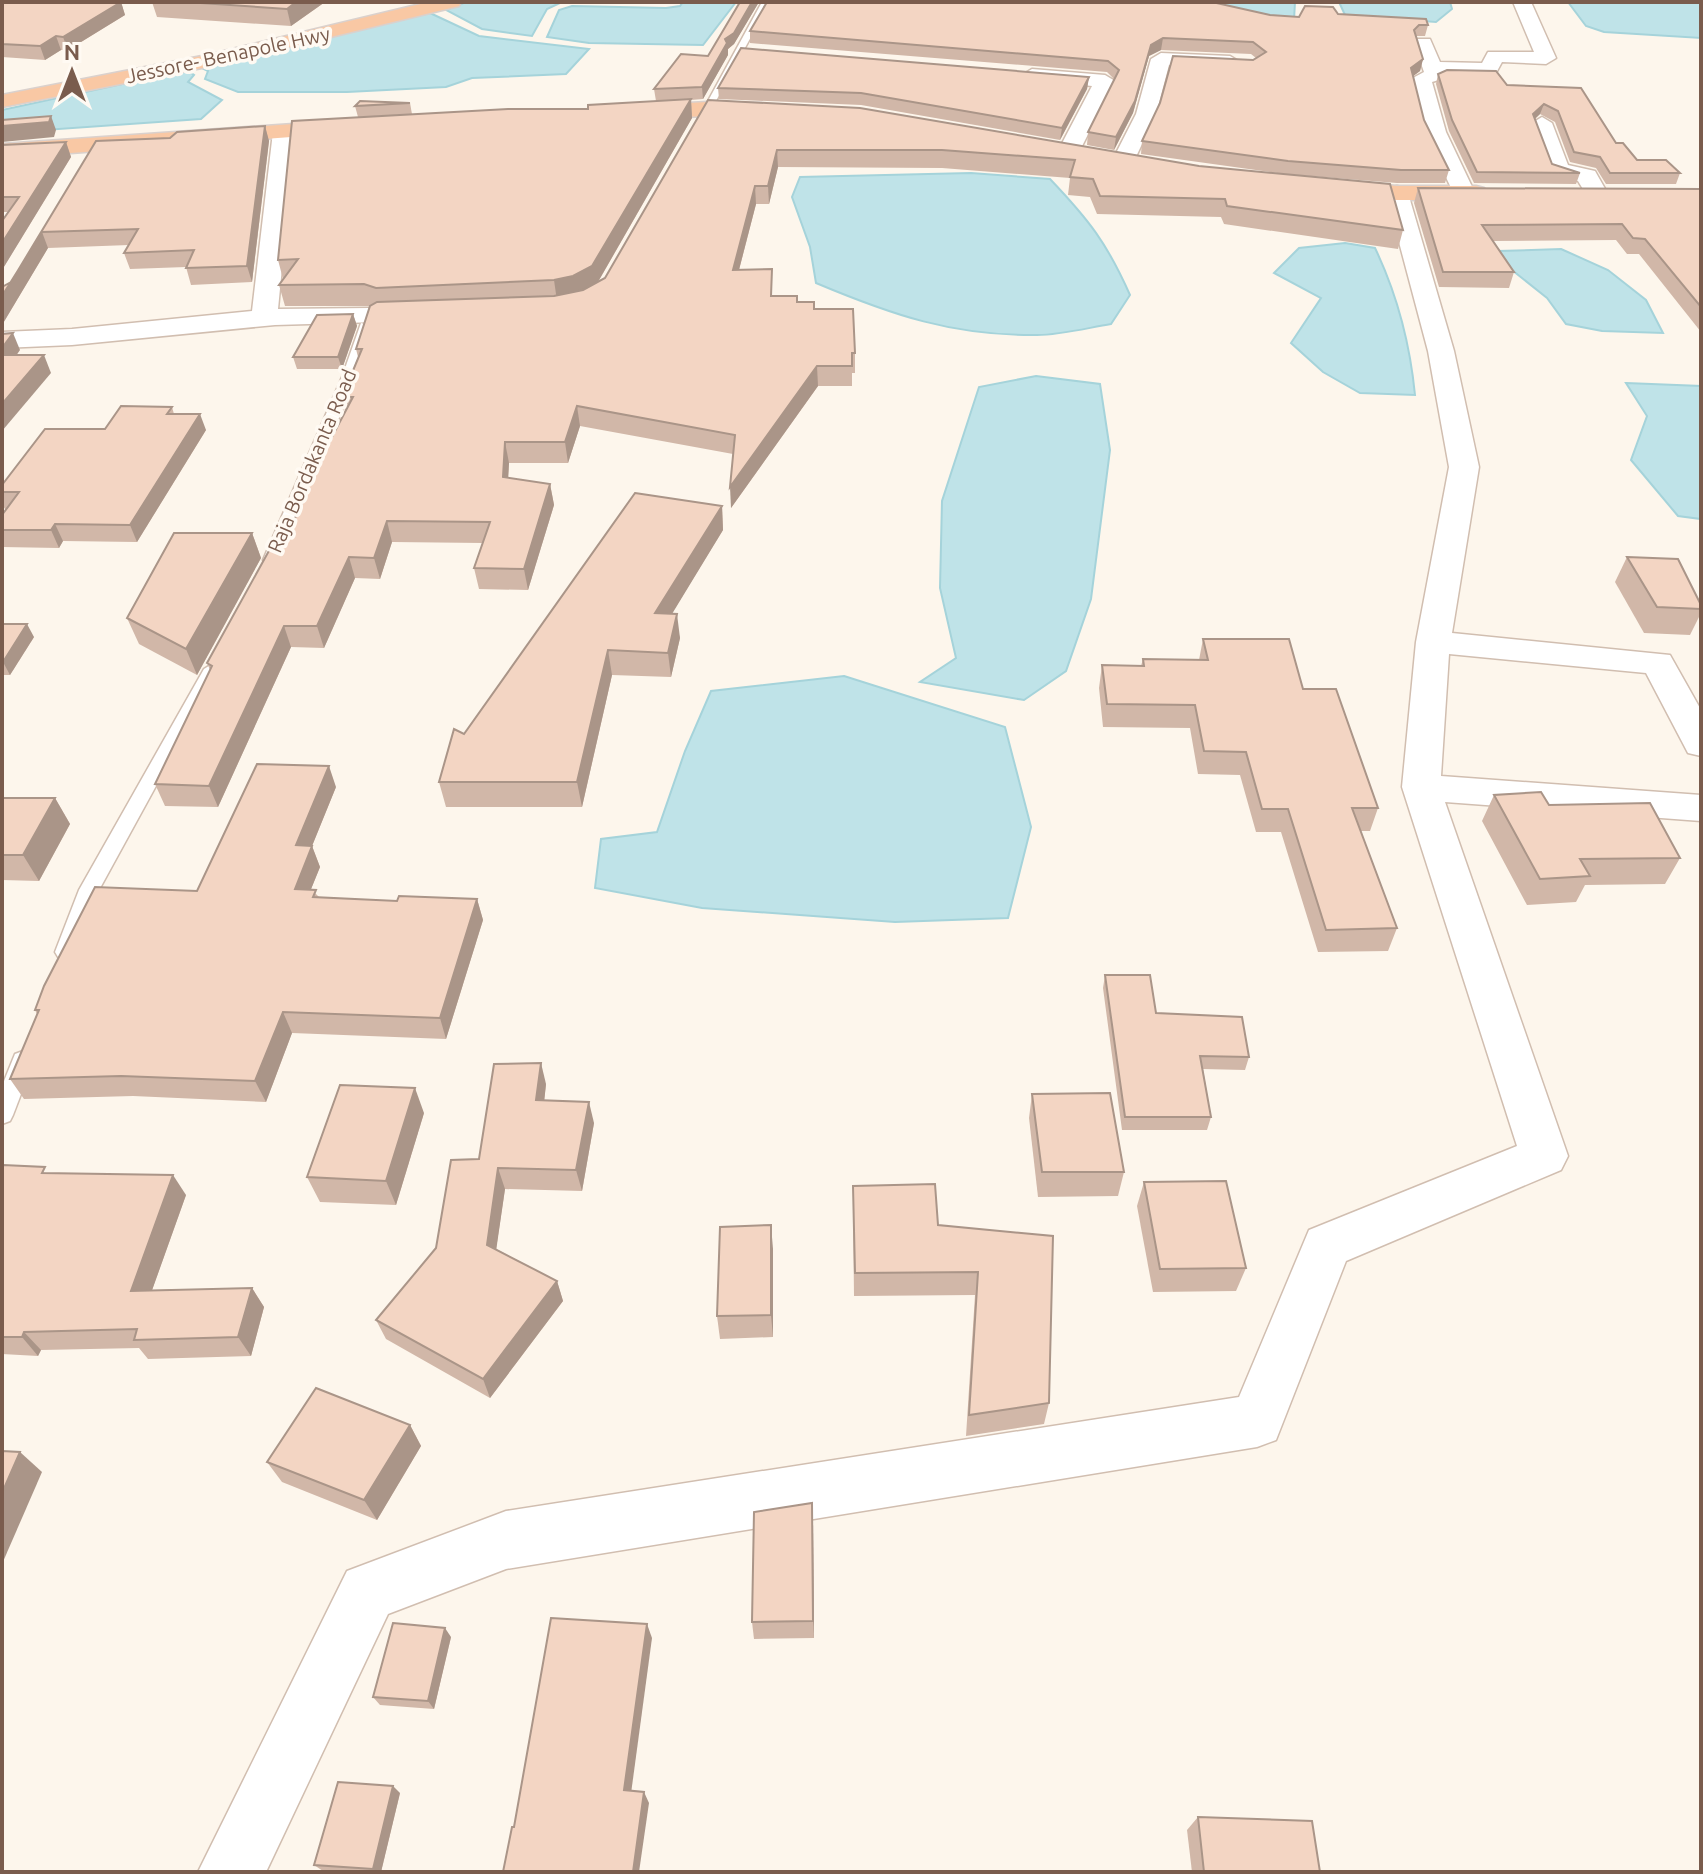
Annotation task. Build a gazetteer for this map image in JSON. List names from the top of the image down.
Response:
{
  "streets": {
    "highway": ["Jessore- Benapole Hwy"],
    "lane": ["Raja Bordakanta Road"]
  },
  "north": "top"
}
